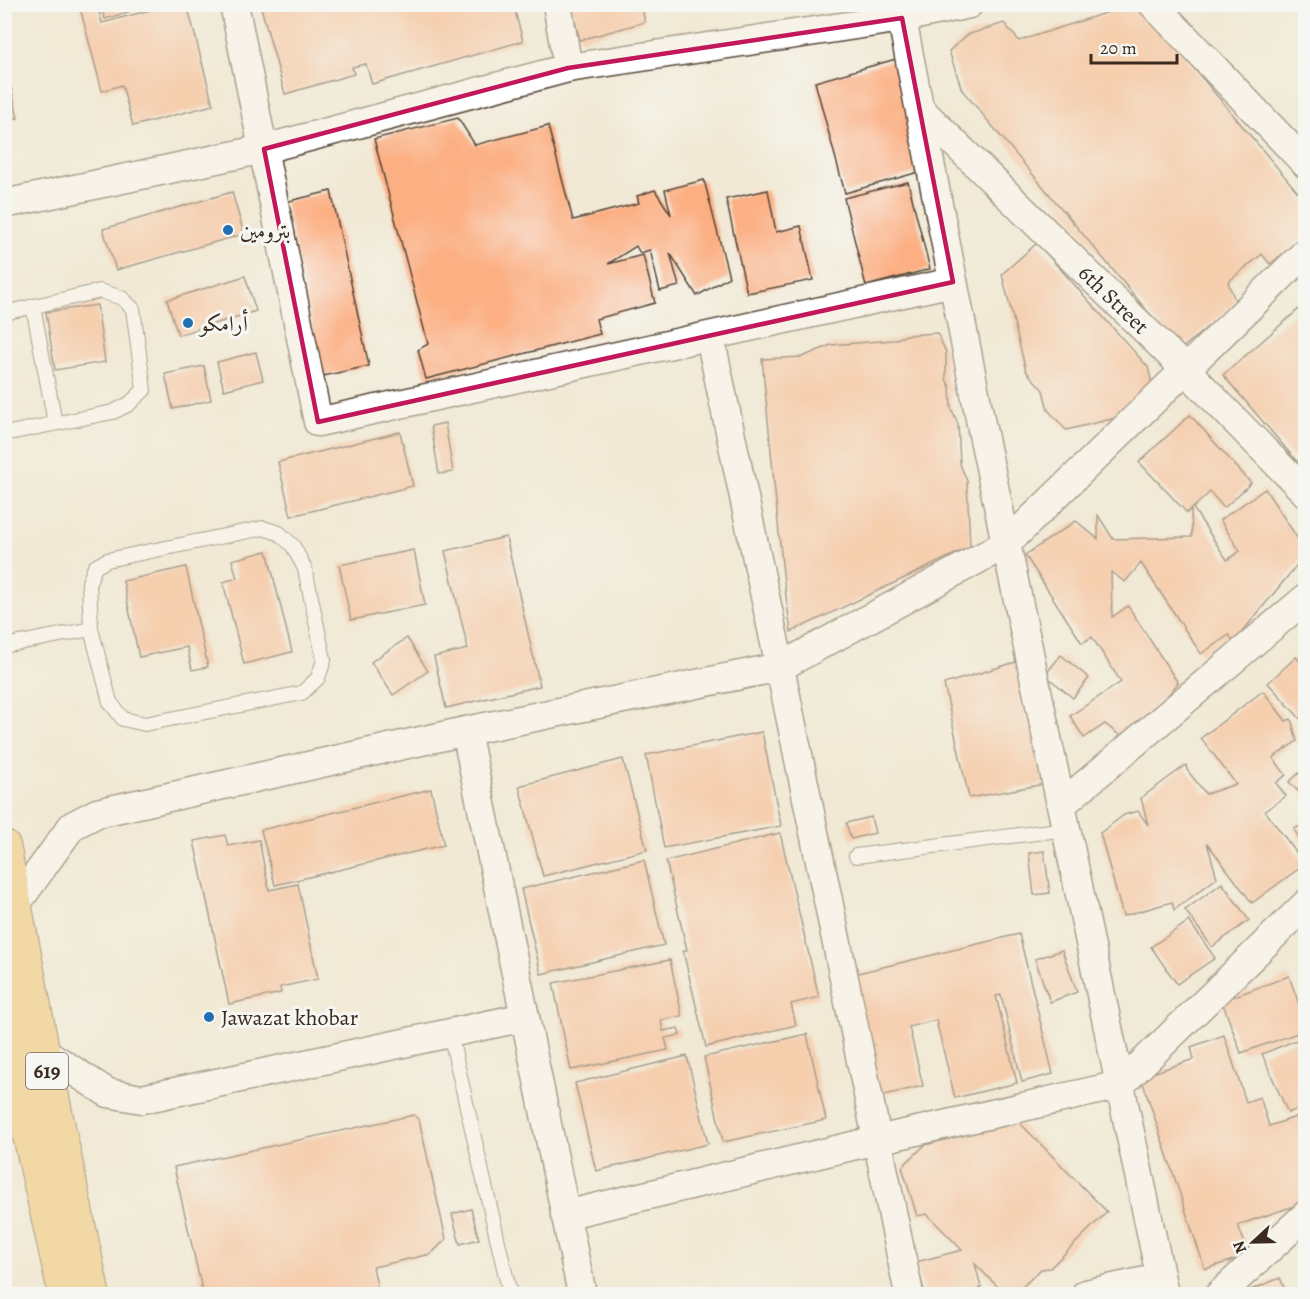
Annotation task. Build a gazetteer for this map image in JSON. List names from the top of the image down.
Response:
{
  "streets": {
    "highway": ["619"],
    "street": ["6th Street"]
  },
  "places": ["بترومين", "أرامكو", "Jawazat khobar"],
  "scale_bar": "20 m",
  "north": "left"
}
